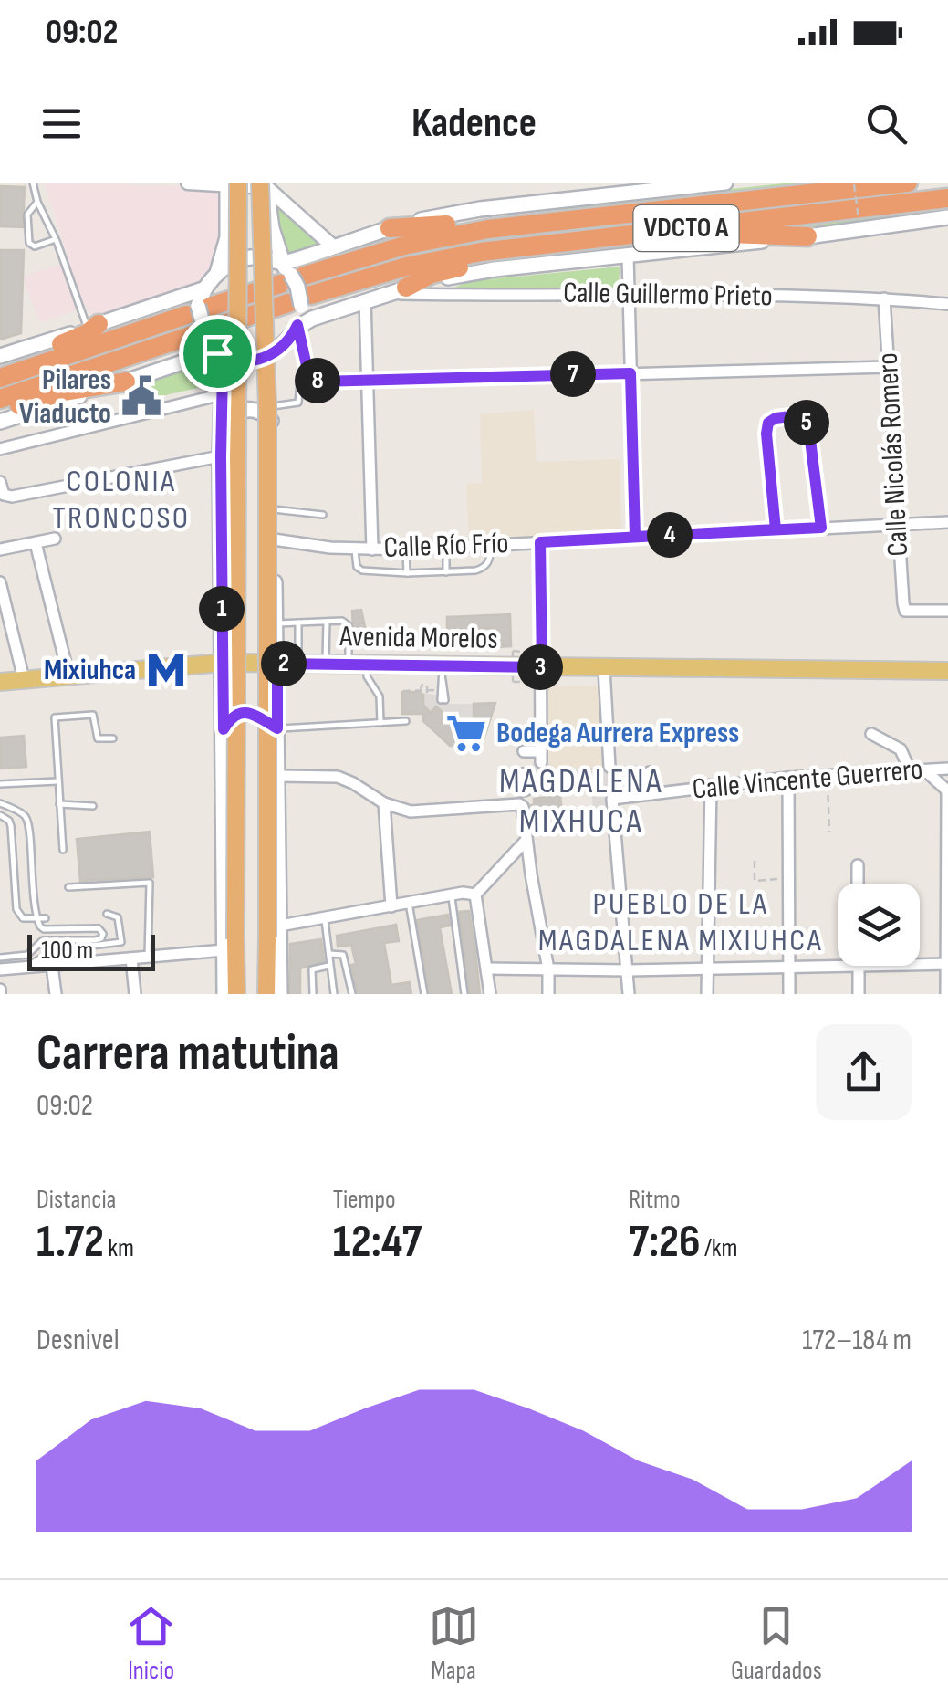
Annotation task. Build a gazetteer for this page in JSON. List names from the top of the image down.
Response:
{
  "streets": {
    "highway": ["VDCTO A"],
    "main road": ["Avenida Morelos"],
    "street": [
      "Calle Guillermo Prieto",
      "Calle Nicolás Romero",
      "Calle Río Frío",
      "Calle Vincente Guerrero"
    ]
  },
  "crossings": [
    ["Calle Guillermo Prieto", "Calle Nicolás Romero"],
    ["Calle Nicolás Romero", "Calle Río Frío"]
  ],
  "districts": ["COLONIA TRONCOSO", "MAGDALENA MIXHUCA", "PUEBLO DE LA MAGDALENA MIXIUHCA"],
  "places": {
    "public building": ["Pilares Viaducto"],
    "metro station": ["Mixiuhca"],
    "supermarket": ["Bodega Aurrera Express"]
  },
  "scale_bar": "100 m",
  "page": {
    "status": "09:02",
    "header": "Kadence",
    "pins": [
      "7",
      "8",
      "5",
      "4",
      "1",
      "2",
      "3"
    ],
    "scale": "100 m",
    "heading": ["Carrera matutina", "09:02"],
    "stats": [
      ["Distancia", "1.72 km"],
      ["Tiempo", "12:47"],
      ["Ritmo", "7:26 /km"]
    ],
    "chart": ["Desnivel", "172–184 m"],
    "tabs": ["Inicio", "Mapa", "Guardados"]
  }
}
